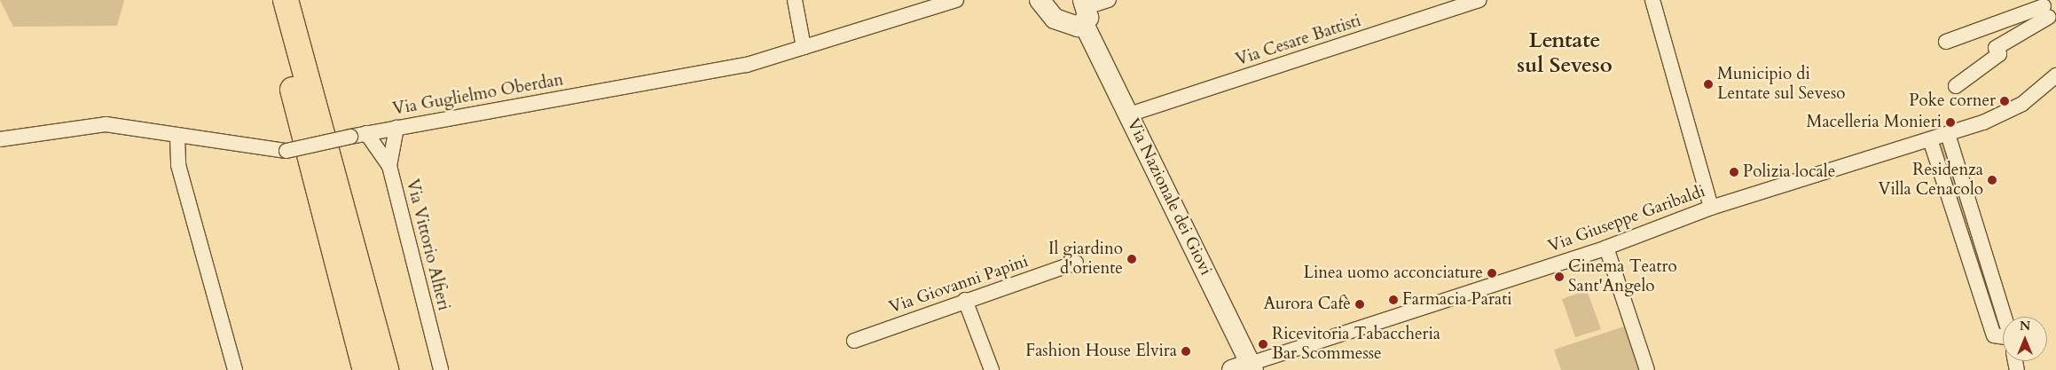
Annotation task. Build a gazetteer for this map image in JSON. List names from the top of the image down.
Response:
{
  "streets": {
    "main road": ["Via Nazionale dei Giovi"],
    "street": [
      "Via Cesare Battisti",
      "Via Guglielmo Oberdan",
      "Via Giuseppe Garibaldi",
      "Via Vittorio Alfieri",
      "Via Giovanni Papini"
    ]
  },
  "crossings": [
    ["Via Cesare Battisti", "Via Nazionale dei Giovi"],
    ["Via Guglielmo Oberdan", "Via Vittorio Alfieri"],
    ["Via Nazionale dei Giovi", "Via Giuseppe Garibaldi"]
  ],
  "districts": ["Lentate sul Seveso"],
  "places": [
    "Municipio di Lentate sul Seveso",
    "Poke corner",
    "Macelleria Monieri",
    "Polizia locale",
    "Residenza Villa Cenacolo",
    "Il giardino d'oriente",
    "Linea uomo acconciature",
    "Cinema Teatro Sant'Angelo",
    "Farmacia Parati",
    "Aurora Cafè",
    "Ricevitoria Tabaccheria Bar Scommesse",
    "Fashion House Elvira"
  ],
  "north": "top"
}
